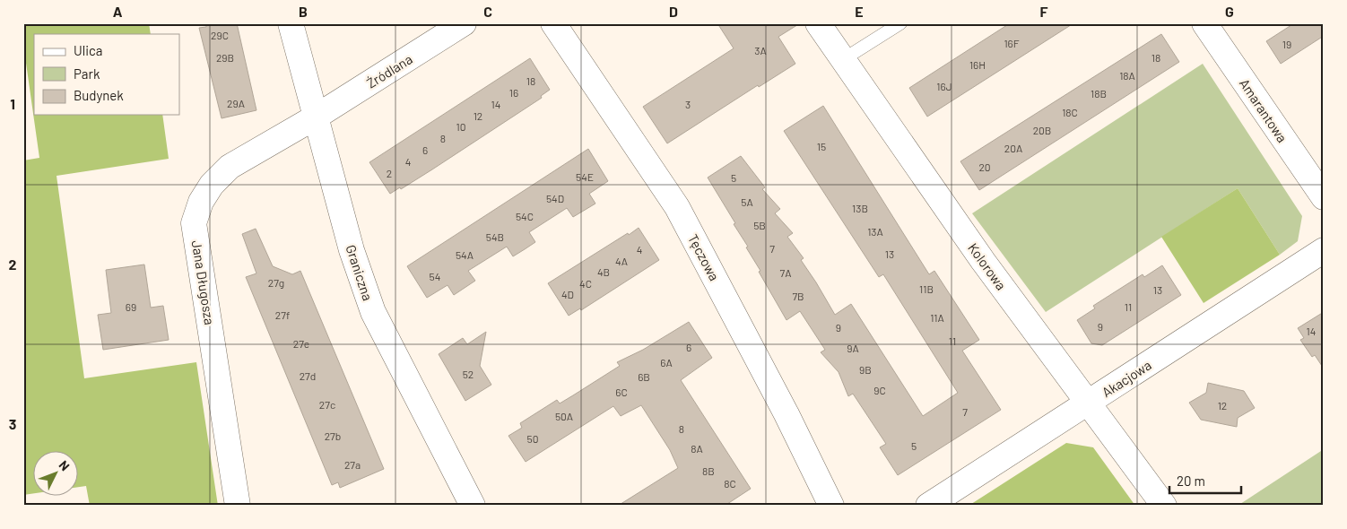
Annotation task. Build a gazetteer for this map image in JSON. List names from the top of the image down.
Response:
{
  "streets": {
    "street": [
      "Źródlana",
      "Amarantowa",
      "Tęczowa",
      "Kolorowa",
      "Graniczna",
      "Jana Długosza",
      "Akacjowa"
    ]
  },
  "crossings": [
    ["Źródlana", "Graniczna"],
    ["Źródlana", "Jana Długosza"],
    ["Kolorowa", "Akacjowa"],
    ["Graniczna", "Jana Długosza"]
  ],
  "house_numbers": [
    "29C",
    "16F",
    "19",
    "3A",
    "29B",
    "18",
    "16H",
    "18A",
    "18",
    "16J",
    "16",
    "18B",
    "29A",
    "14",
    "3",
    "18C",
    "12",
    "10",
    "20B",
    "8",
    "15",
    "20A",
    "6",
    "4",
    "20",
    "2",
    "54E",
    "5",
    "54D",
    "5A",
    "13B",
    "54C",
    "5B",
    "13A",
    "54B",
    "7",
    "4",
    "13",
    "54A",
    "4A",
    "4B",
    "7A",
    "54",
    "27g",
    "4C",
    "11B",
    "13",
    "4D",
    "7B",
    "69",
    "11",
    "27f",
    "11A",
    "9",
    "9",
    "14",
    "11",
    "27e",
    "6",
    "9A",
    "6A",
    "9B",
    "52",
    "27d",
    "6B",
    "9C",
    "6C",
    "27c",
    "12",
    "7",
    "50A",
    "8",
    "27b",
    "50",
    "5",
    "8A",
    "27a",
    "8B",
    "8C"
  ],
  "legend": ["Ulica", "Park", "Budynek"],
  "scale_bar": "20 m",
  "north": "top right",
  "grid": {
    "columns": [
      "A",
      "B",
      "C",
      "D",
      "E",
      "F",
      "G"
    ],
    "rows": ["1", "2", "3"]
  }
}
